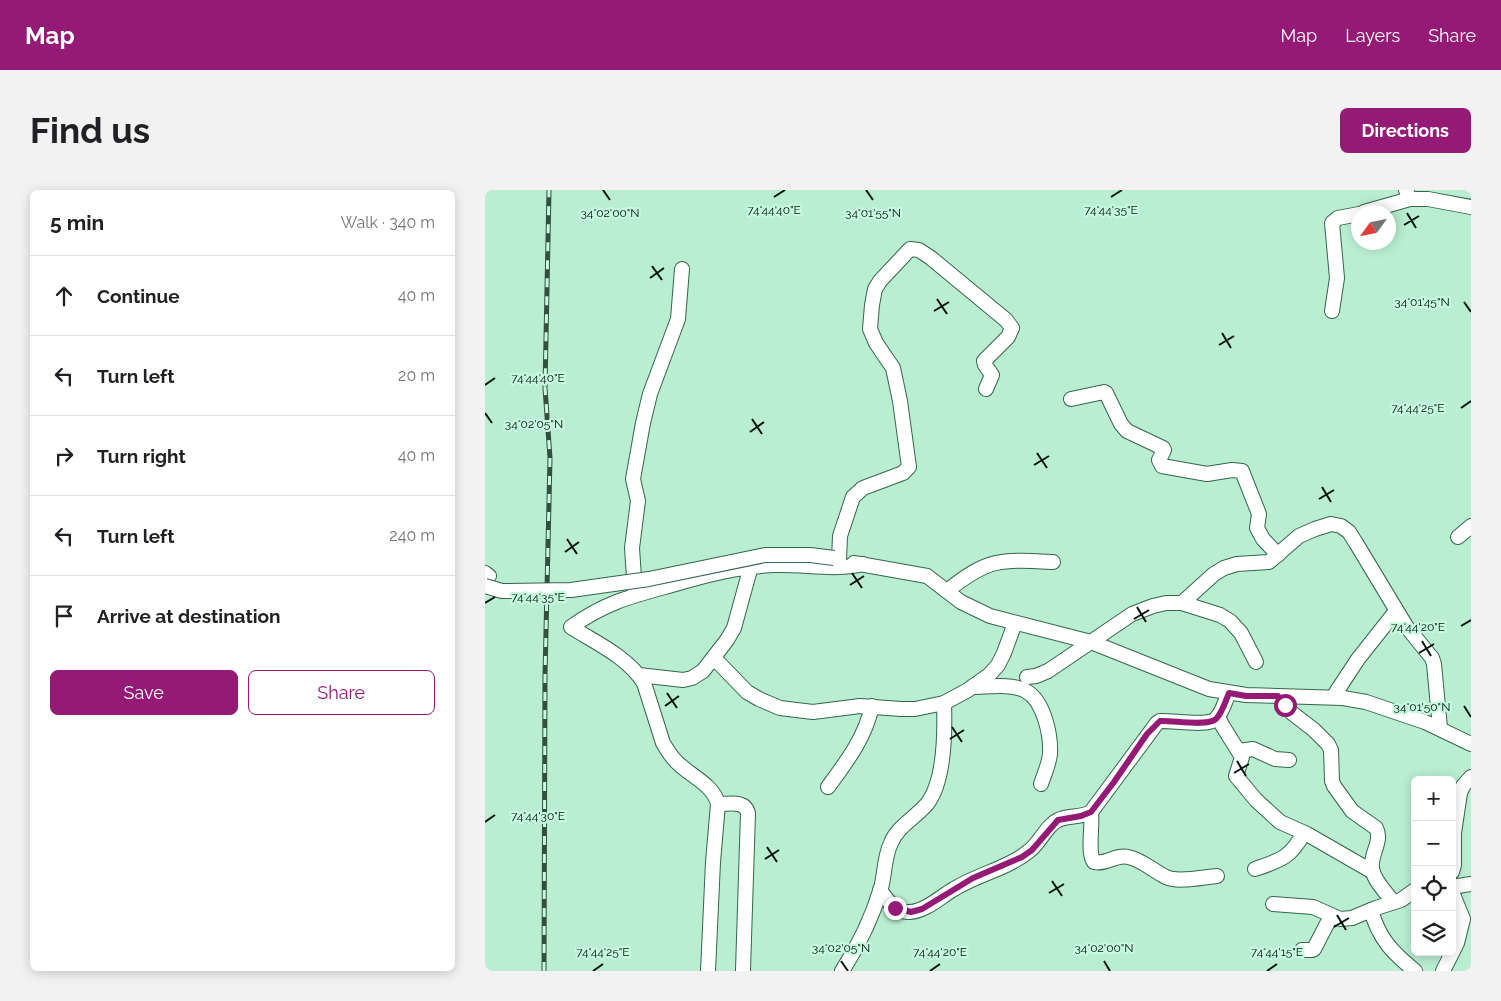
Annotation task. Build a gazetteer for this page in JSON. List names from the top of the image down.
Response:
{
  "north": "bottom left",
  "page": {
    "header": "Map",
    "nav": ["Map", "Layers", "Share"],
    "buttons": [
      "Directions",
      ["Save", "Share"]
    ],
    "title": "Find us",
    "heading": ["5 min", "Walk · 340 m"],
    "list": [
      ["Continue", "40 m"],
      ["Turn left", "20 m"],
      ["Turn right", "40 m"],
      ["Turn left", "240 m"],
      "Arrive at destination"
    ],
    "map_buttons": ["+", "−"]
  },
  "coordinates": [
    "74°44'40\"E",
    "74°44'35\"E",
    "34°02'00\"N",
    "34°01'55\"N",
    "34°01'45\"N",
    "74°44'25\"E",
    "34°02'05\"N",
    "74°44'20\"E",
    "34°01'50\"N",
    "74°44'30\"E",
    "74°44'15\"E"
  ]
}
